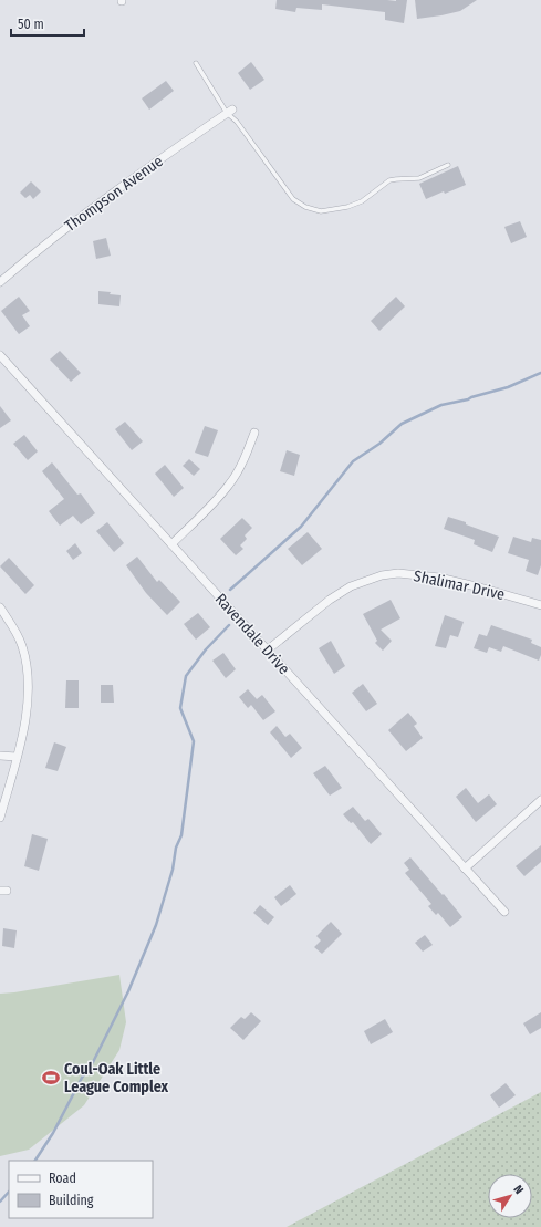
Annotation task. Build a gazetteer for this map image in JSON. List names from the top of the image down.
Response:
{
  "streets": {
    "street": ["Thompson Avenue", "Shalimar Drive", "Ravendale Drive"]
  },
  "crossings": [
    ["Shalimar Drive", "Ravendale Drive"]
  ],
  "places": {
    "sports": ["Coul-Oak Little League Complex"]
  },
  "legend": ["Road", "Building"],
  "scale_bar": "50 m",
  "north": "top right"
}
